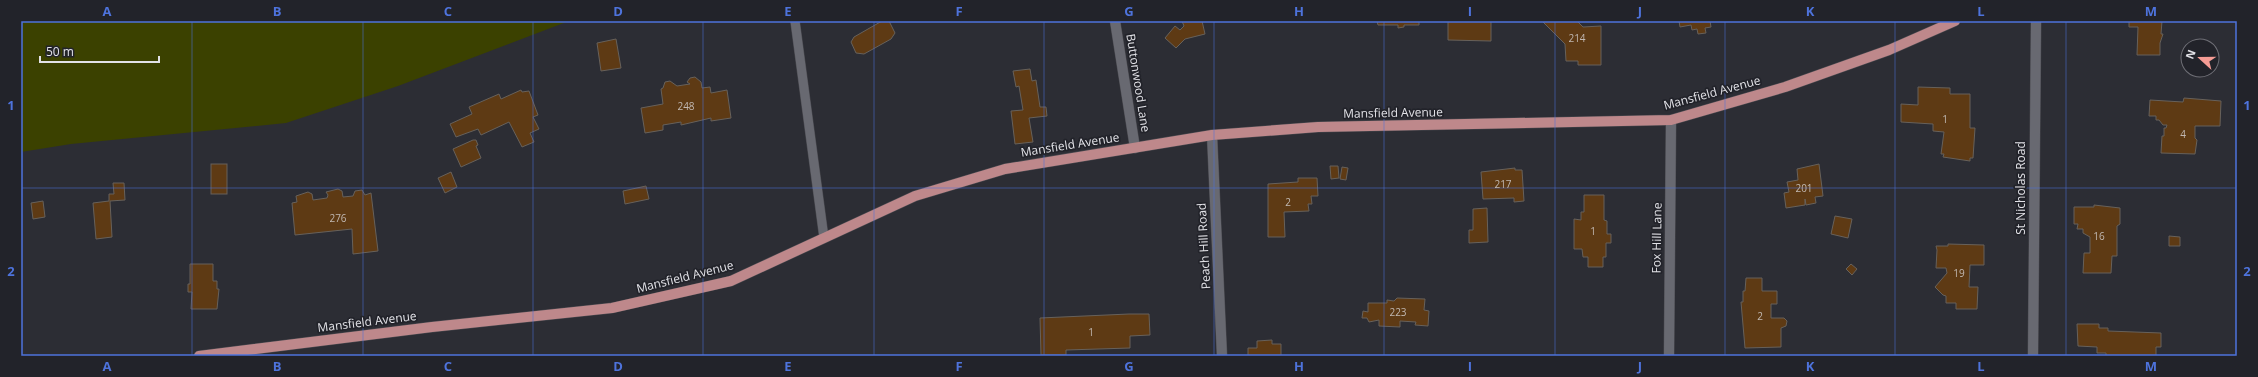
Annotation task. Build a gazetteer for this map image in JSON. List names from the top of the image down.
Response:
{
  "streets": {
    "main road": ["Mansfield Avenue"],
    "street": [
      "Buttonwood Lane",
      "St Nicholas Road",
      "Fox Hill Lane",
      "Peach Hill Road"
    ]
  },
  "crossings": [
    ["Buttonwood Lane", "Mansfield Avenue"],
    ["Mansfield Avenue", "Fox Hill Lane"],
    ["Mansfield Avenue", "Peach Hill Road"]
  ],
  "house_numbers": [
    "214",
    "248",
    "1",
    "4",
    "217",
    "201",
    "2",
    "276",
    "1",
    "16",
    "19",
    "223",
    "2",
    "1"
  ],
  "scale_bar": "50 m",
  "north": "left",
  "grid": {
    "columns": [
      "A",
      "B",
      "C",
      "D",
      "E",
      "F",
      "G",
      "H",
      "I",
      "J",
      "K",
      "L",
      "M"
    ],
    "rows": ["1", "2"]
  }
}
